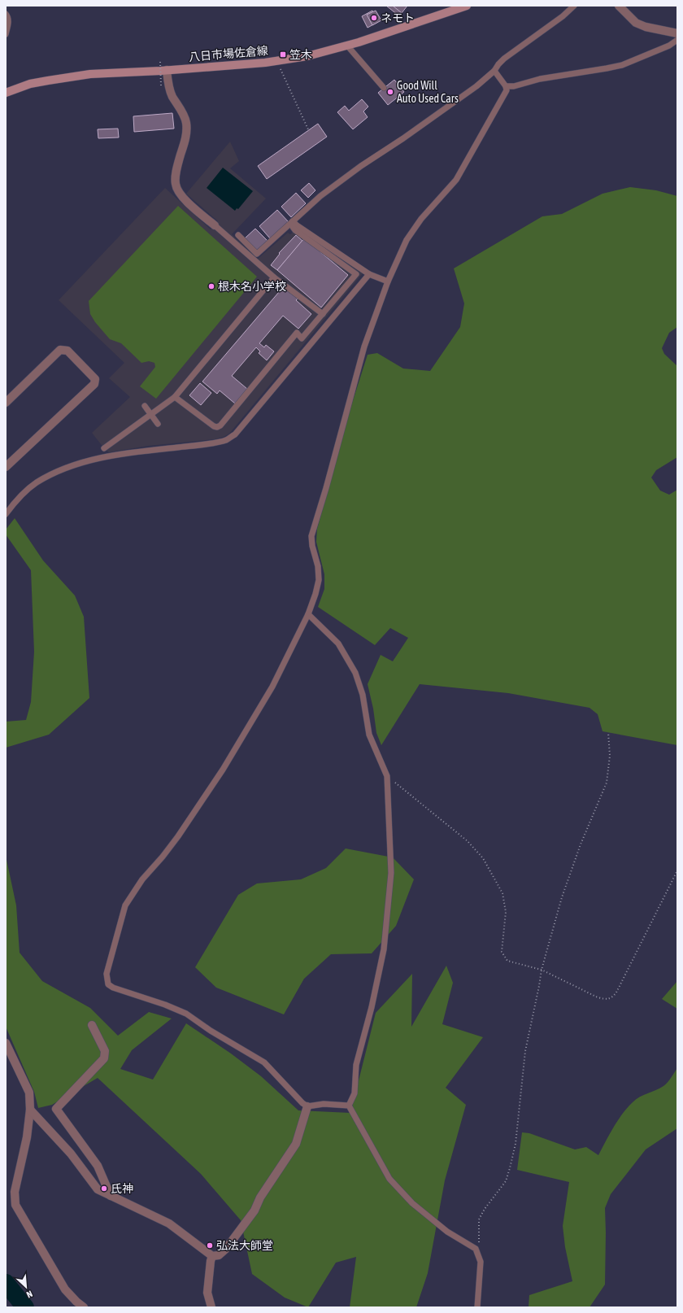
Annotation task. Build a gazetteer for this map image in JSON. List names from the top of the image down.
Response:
{
  "streets": {
    "main road": ["八日市場佐倉線"]
  },
  "places": {
    "other": [
      "ネモト",
      "Good Will Auto Used Cars",
      "根木名小学校",
      "氏神",
      "弘法大師堂"
    ],
    "transit": ["笠木"]
  },
  "north": "bottom right"
}
